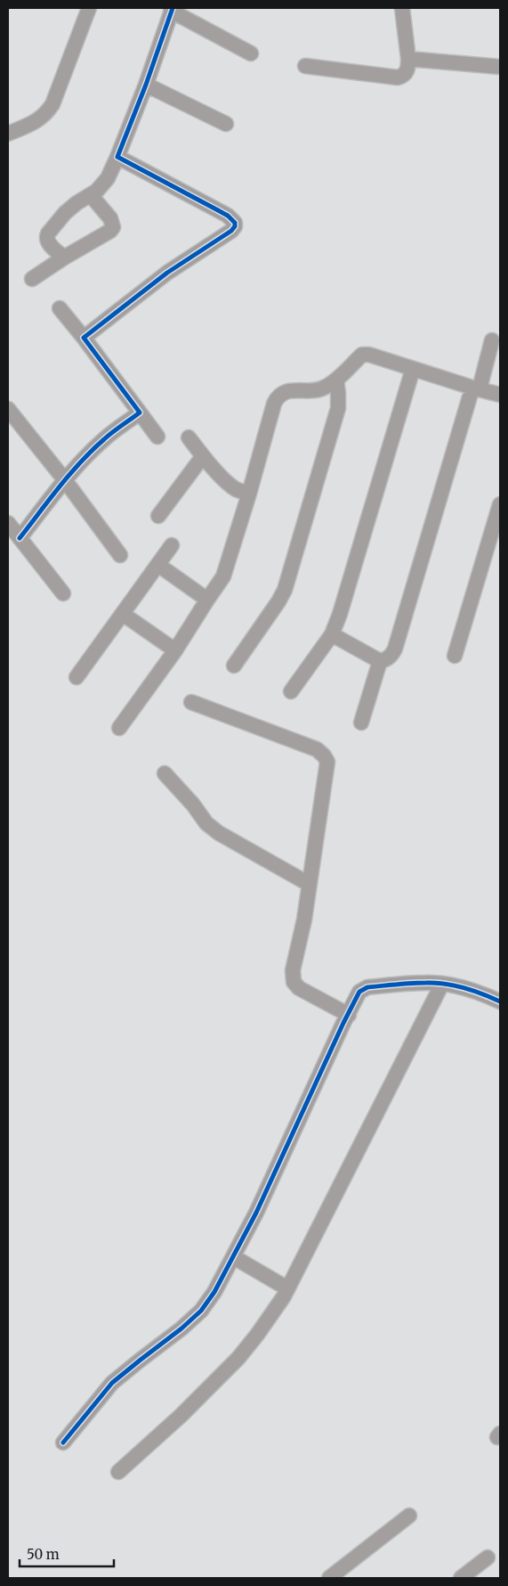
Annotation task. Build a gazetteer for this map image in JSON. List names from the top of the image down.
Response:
{
  "scale_bar": "50 m"
}
